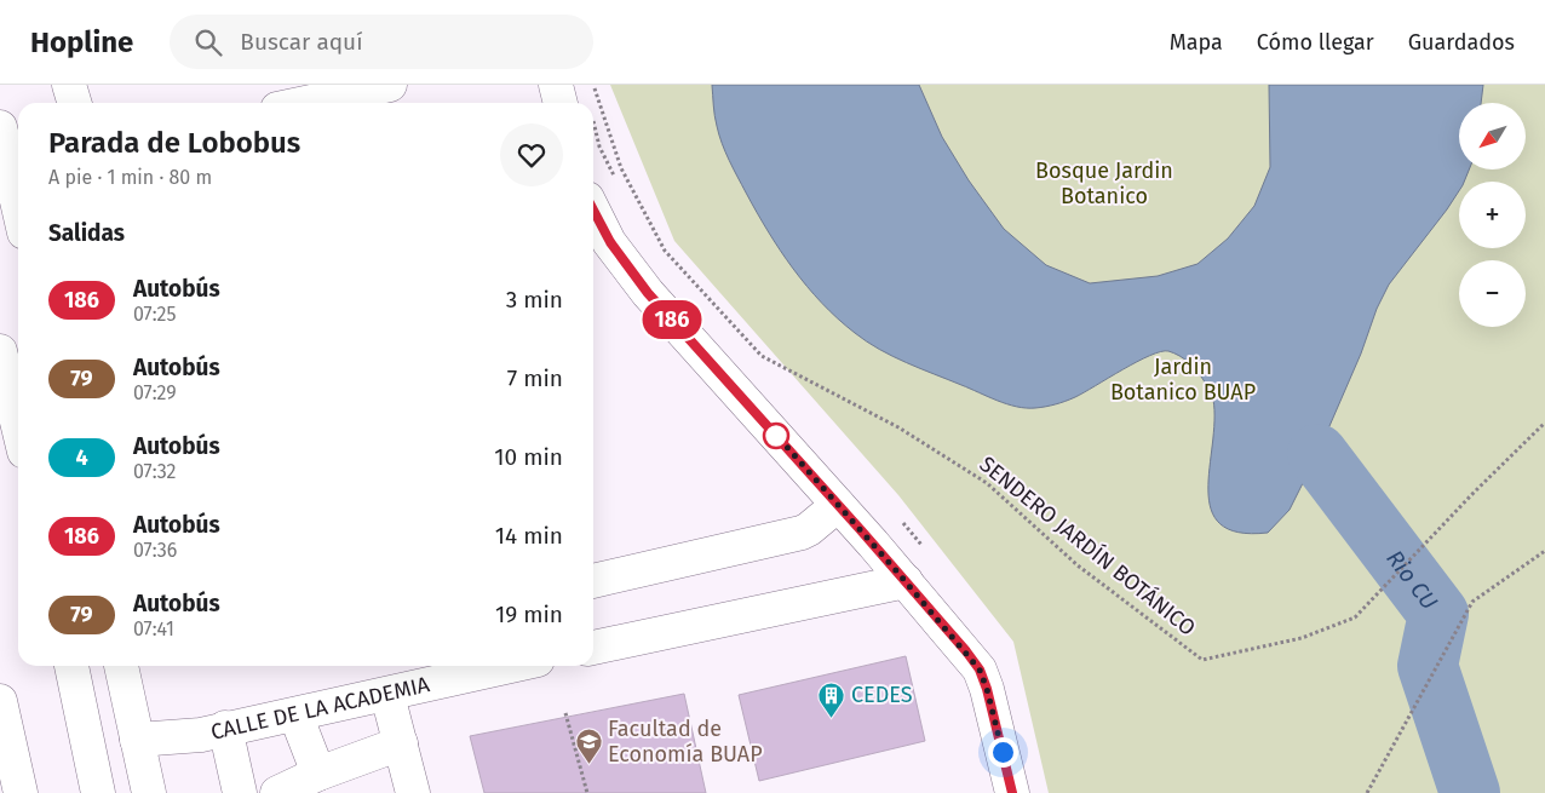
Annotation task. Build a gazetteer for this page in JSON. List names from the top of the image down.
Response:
{
  "streets": {
    "street": ["CALLE DE LA ACADEMIA"],
    "path": ["SENDERO JARDÍN BOTÁNICO"]
  },
  "water": ["Rio CU"],
  "parks": ["Bosque Jardin Botanico", "Jardin Botanico BUAP"],
  "places": {
    "building": ["CEDES"],
    "school or university": ["Facultad de Economía BUAP"]
  },
  "lines": ["bus line 186"],
  "north": "bottom left",
  "page": {
    "header": "Hopline",
    "search": "Buscar aquí",
    "nav": ["Mapa", "Cómo llegar", "Guardados"],
    "on_map": "186",
    "map_buttons": ["+", "−"],
    "heading": [
      ["Parada de Lobobus", "A pie · 1 min · 80 m"],
      "Salidas"
    ],
    "list": [
      {
        "mark": "186",
        "name": "Autobús",
        "note": "07:25",
        "value": "3 min"
      },
      {
        "mark": "79",
        "name": "Autobús",
        "note": "07:29",
        "value": "7 min"
      },
      {
        "mark": "4",
        "name": "Autobús",
        "note": "07:32",
        "value": "10 min"
      },
      {
        "mark": "186",
        "name": "Autobús",
        "note": "07:36",
        "value": "14 min"
      },
      {
        "mark": "79",
        "name": "Autobús",
        "note": "07:41",
        "value": "19 min"
      }
    ]
  }
}
